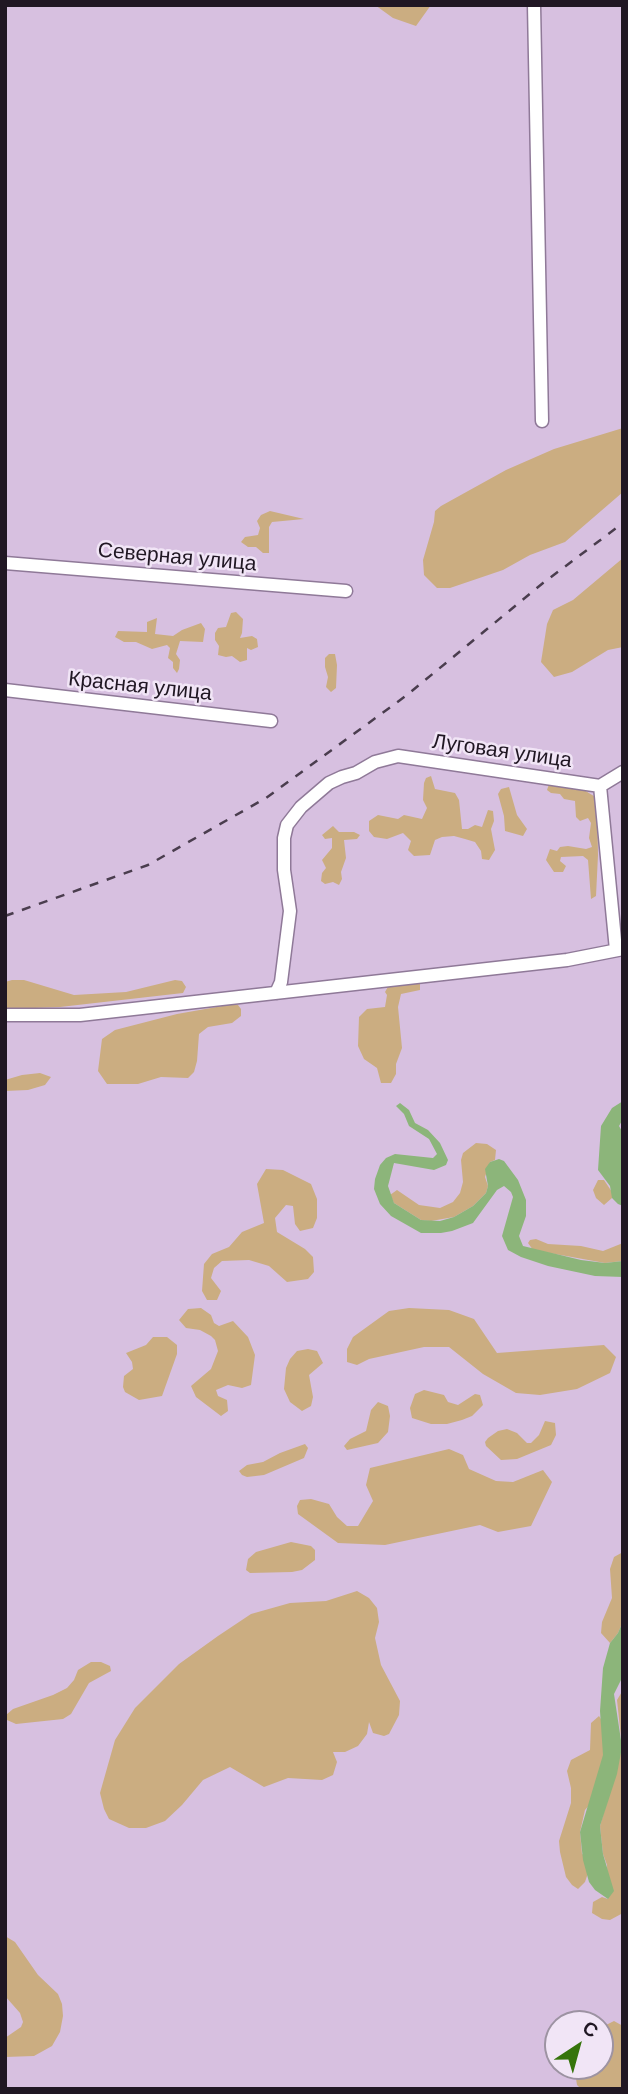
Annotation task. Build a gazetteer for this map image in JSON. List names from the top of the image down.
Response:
{
  "streets": {
    "street": ["Северная улица", "Красная улица", "Луговая улица"]
  },
  "north": "top right"
}
